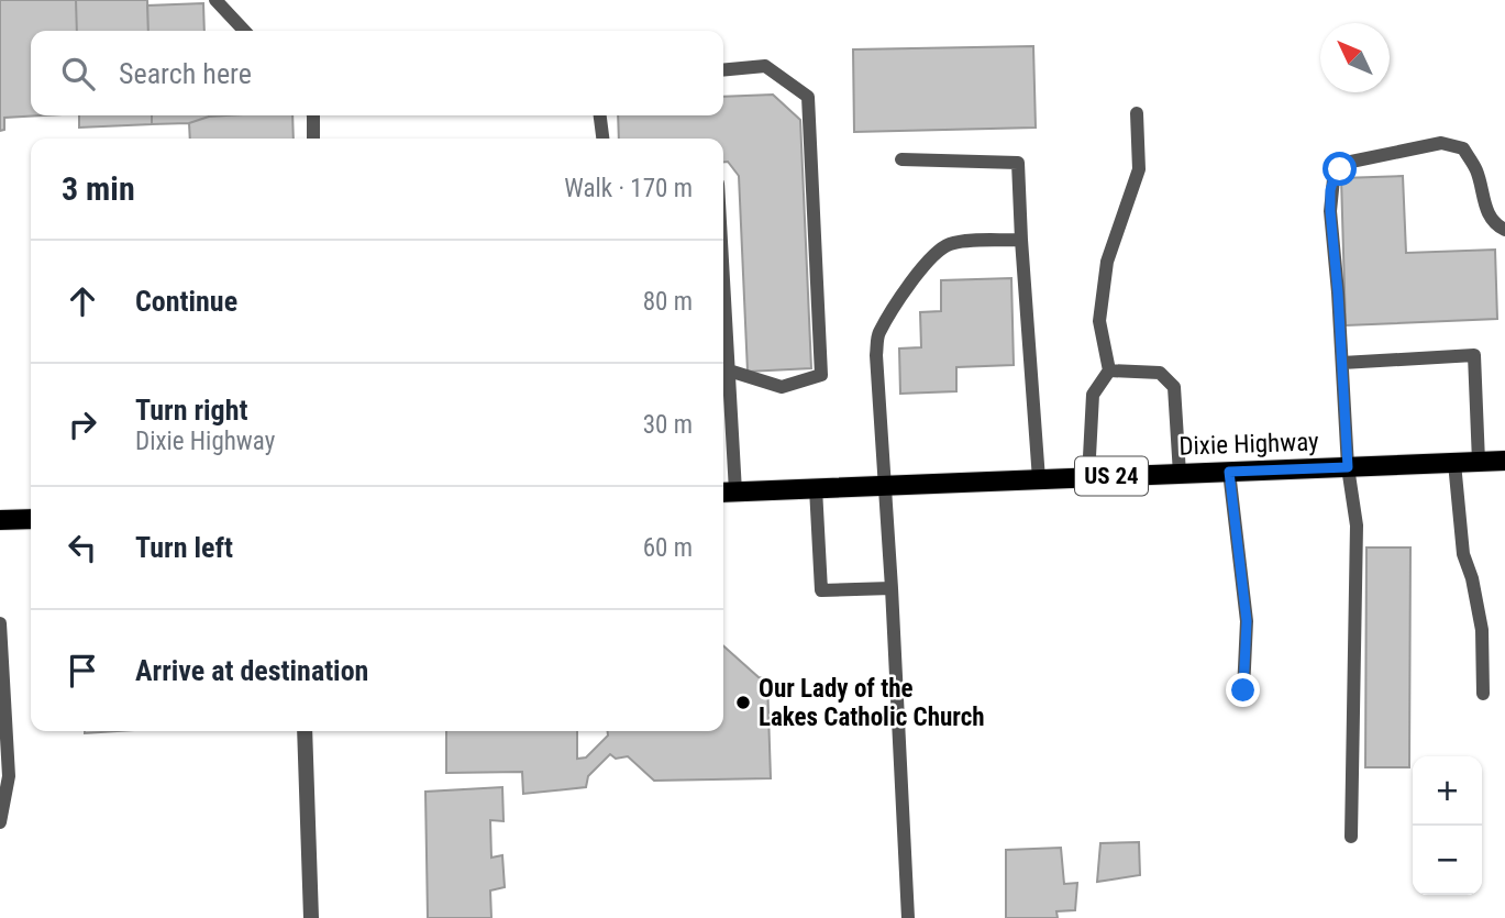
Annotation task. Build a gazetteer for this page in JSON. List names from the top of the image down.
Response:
{
  "streets": {
    "main road": ["Dixie Highway", "US 24"]
  },
  "places": ["Our Lady of the Lakes Catholic Church"],
  "north": "top left",
  "page": {
    "search": "Search here",
    "heading": ["3 min", "Walk · 170 m"],
    "list": [
      ["Continue", "80 m"],
      ["Turn right", "Dixie Highway", "30 m"],
      ["Turn left", "60 m"],
      "Arrive at destination"
    ],
    "map_buttons": ["+", "−"]
  }
}
